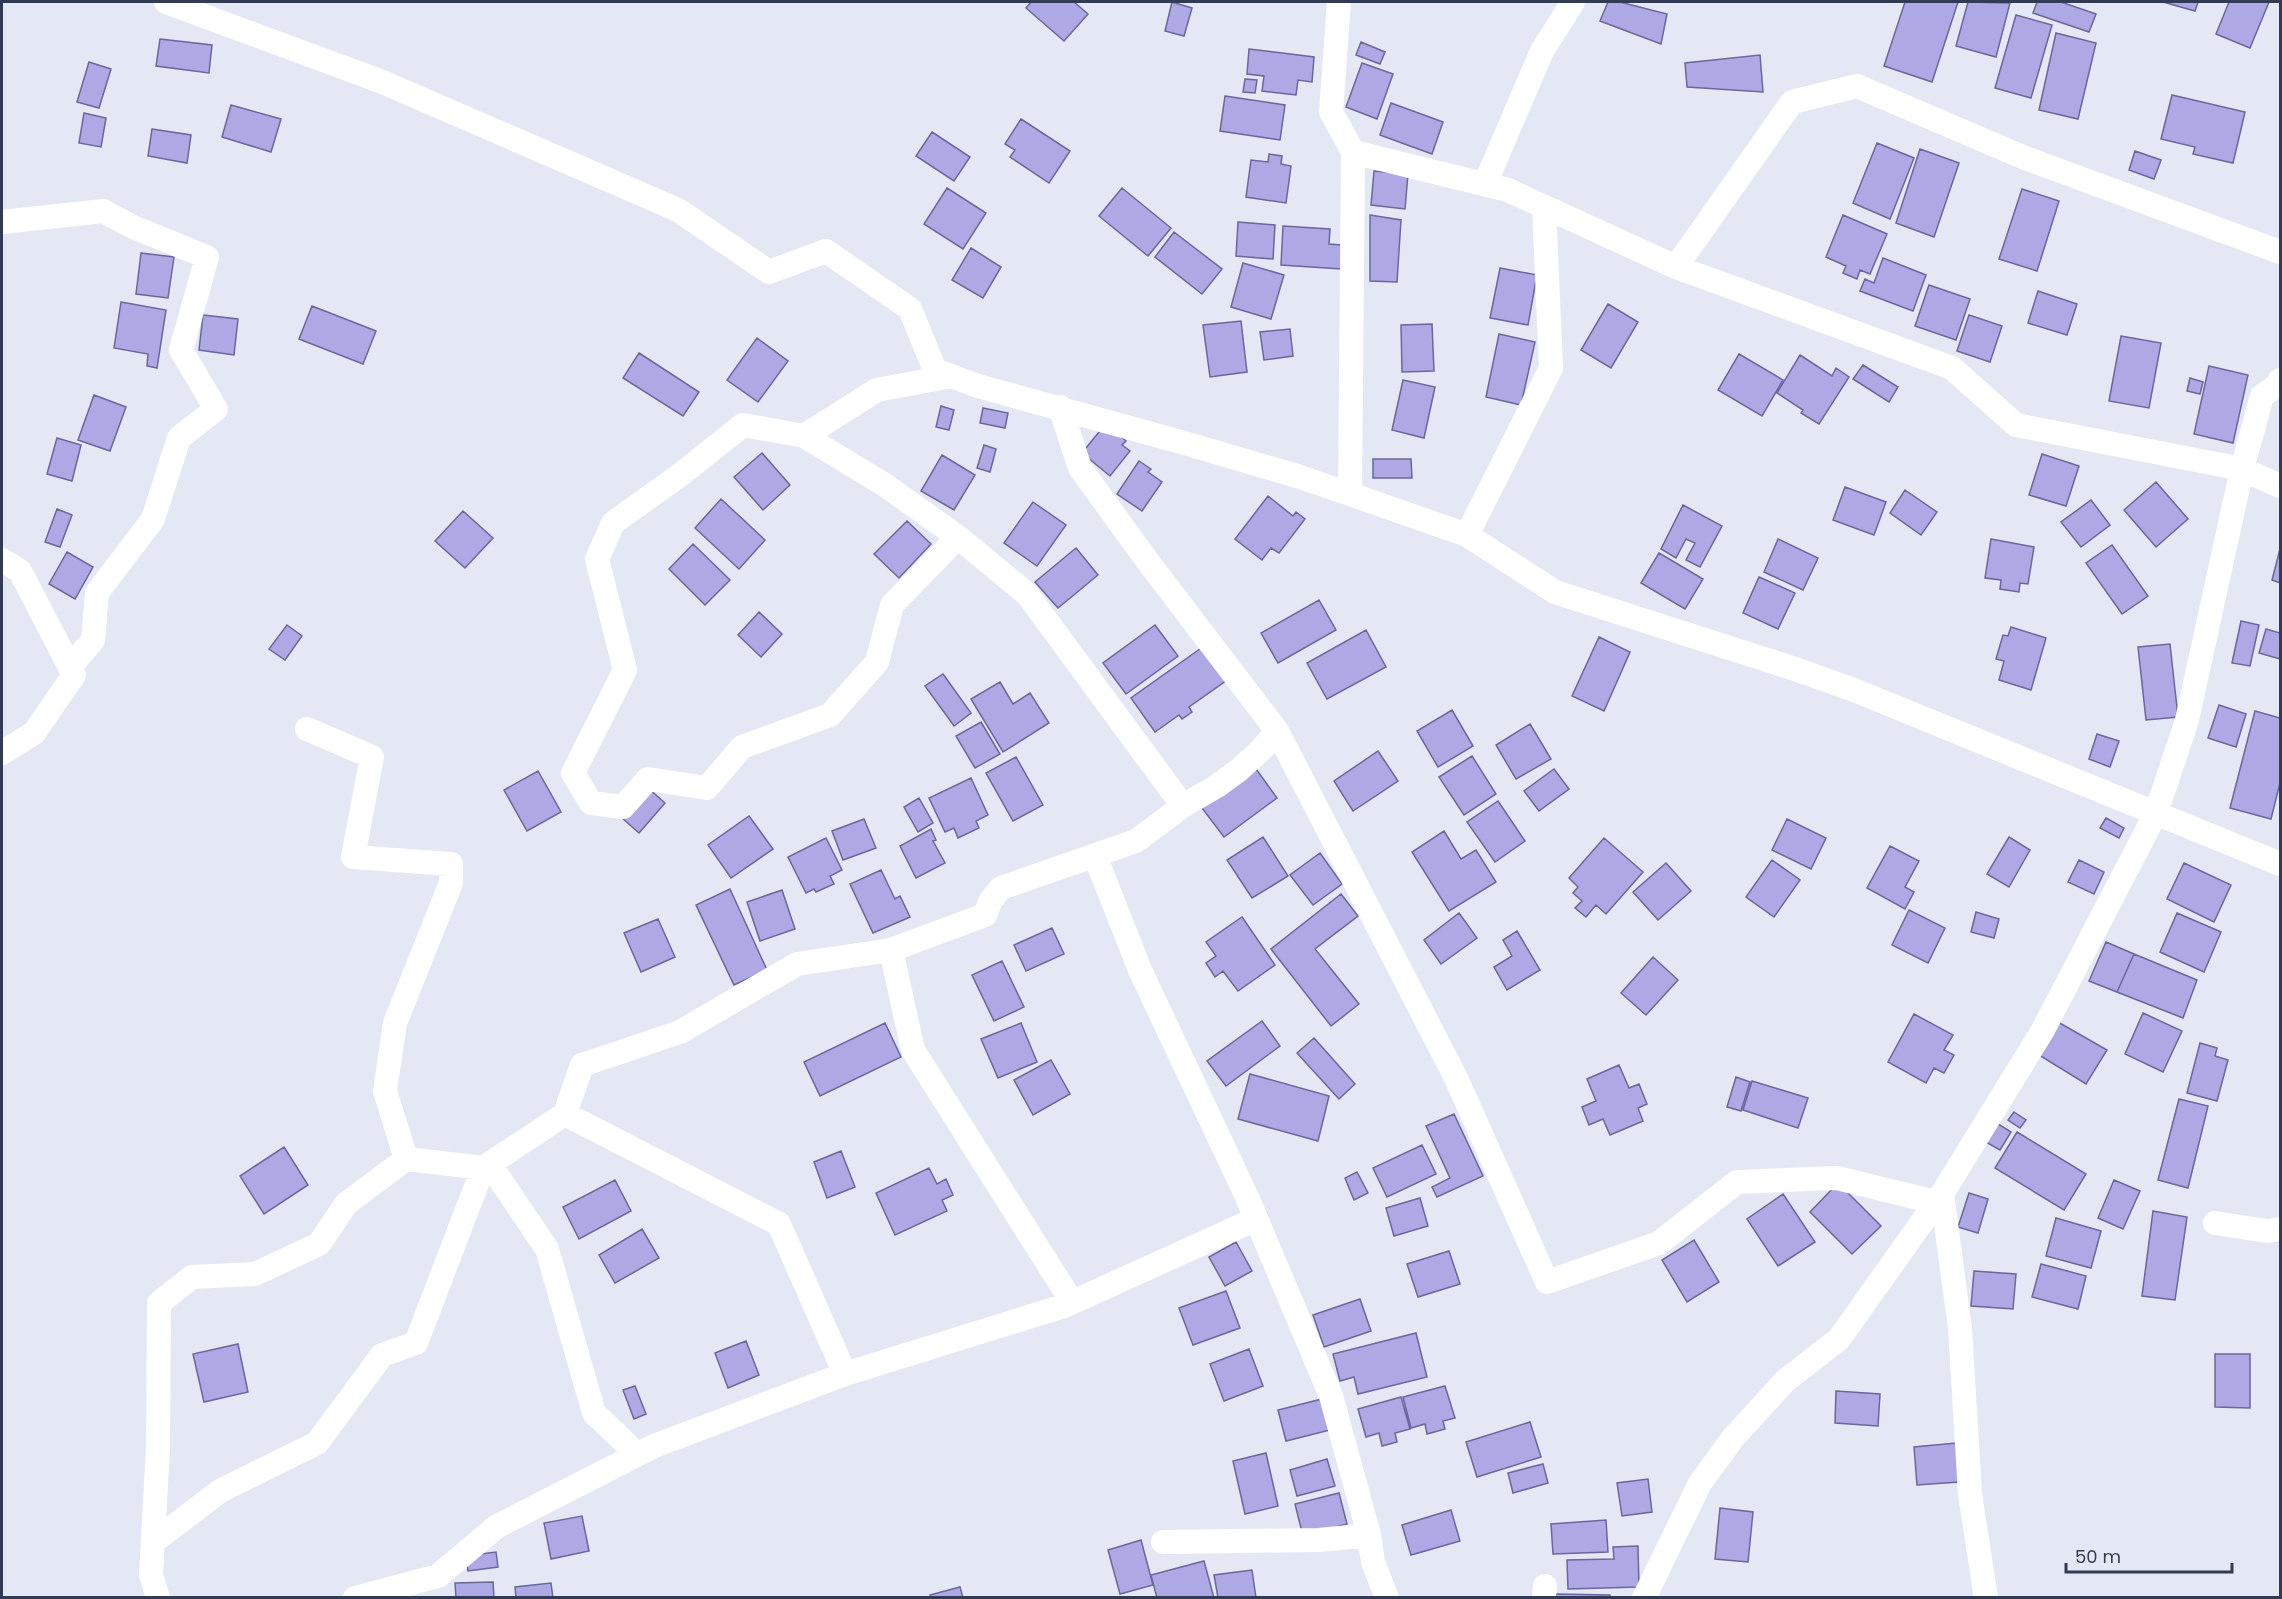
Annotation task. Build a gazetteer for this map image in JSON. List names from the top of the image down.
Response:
{
  "scale_bar": "50 m"
}
